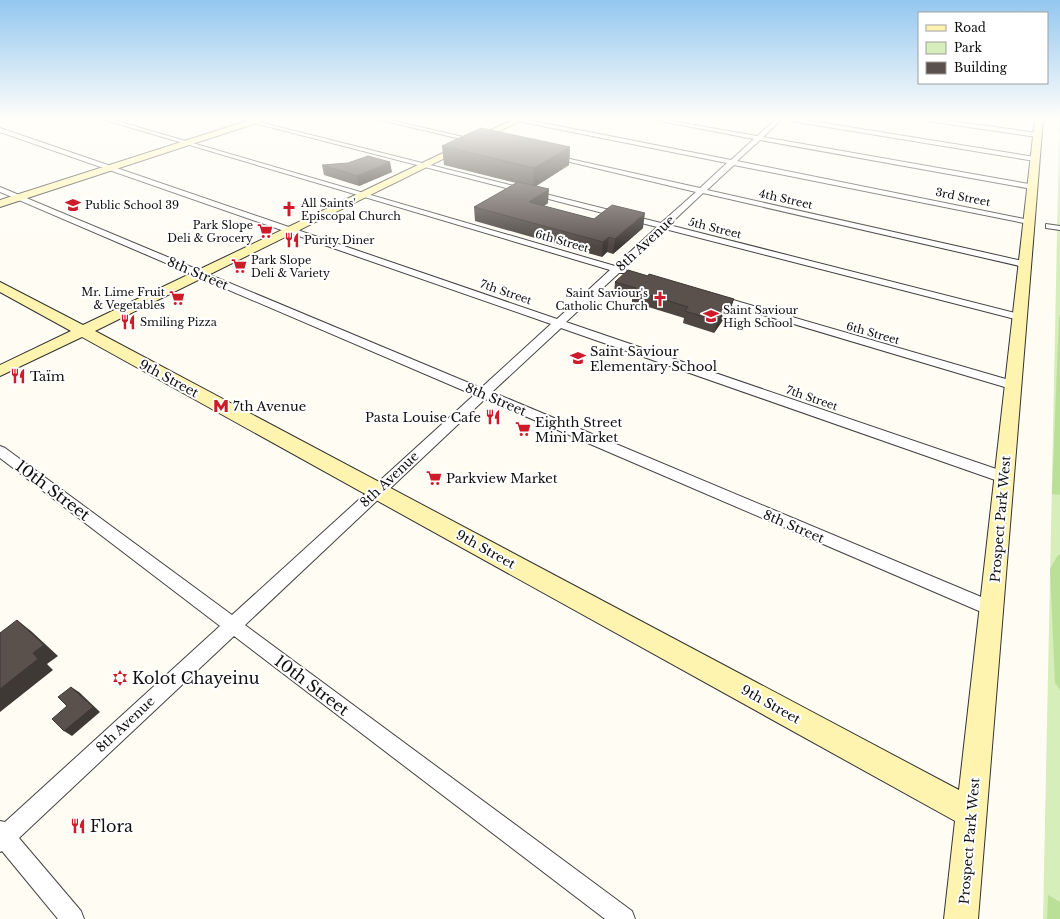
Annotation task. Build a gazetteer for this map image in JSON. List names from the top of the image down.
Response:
{
  "streets": {
    "street": [
      "3rd Street",
      "4th Street",
      "5th Street",
      "6th Street",
      "8th Avenue",
      "8th Street",
      "7th Street",
      "9th Street",
      "10th Street",
      "Prospect Park West"
    ]
  },
  "crossings": [
    ["3rd Street", "8th Avenue"],
    ["3rd Street", "Prospect Park West"],
    ["4th Street", "8th Avenue"],
    ["4th Street", "Prospect Park West"],
    ["5th Street", "8th Avenue"],
    ["5th Street", "Prospect Park West"],
    ["6th Street", "8th Avenue"],
    ["6th Street", "Prospect Park West"],
    ["8th Avenue", "8th Street"],
    ["8th Avenue", "7th Street"],
    ["8th Avenue", "9th Street"],
    ["8th Avenue", "10th Street"],
    ["8th Street", "Prospect Park West"],
    ["7th Street", "Prospect Park West"],
    ["9th Street", "Prospect Park West"]
  ],
  "places": {
    "school or university": ["Public School 39", "Saint Saviour High School", "Saint Saviour Elementary School"],
    "church": ["All Saints' Episcopal Church", "Saint Saviour's Catholic Church"],
    "supermarket": [
      "Park Slope Deli & Grocery",
      "Park Slope Deli & Variety",
      "Mr. Lime Fruit & Vegetables",
      "Eighth Street Mini Market",
      "Parkview Market"
    ],
    "restaurant": [
      "Purity Diner",
      "Smiling Pizza",
      "Taïm",
      "Pasta Louise Cafe",
      "Flora"
    ],
    "metro station": ["7th Avenue"],
    "synagogue": ["Kolot Chayeinu"]
  },
  "legend": ["Road", "Park", "Building"]
}
